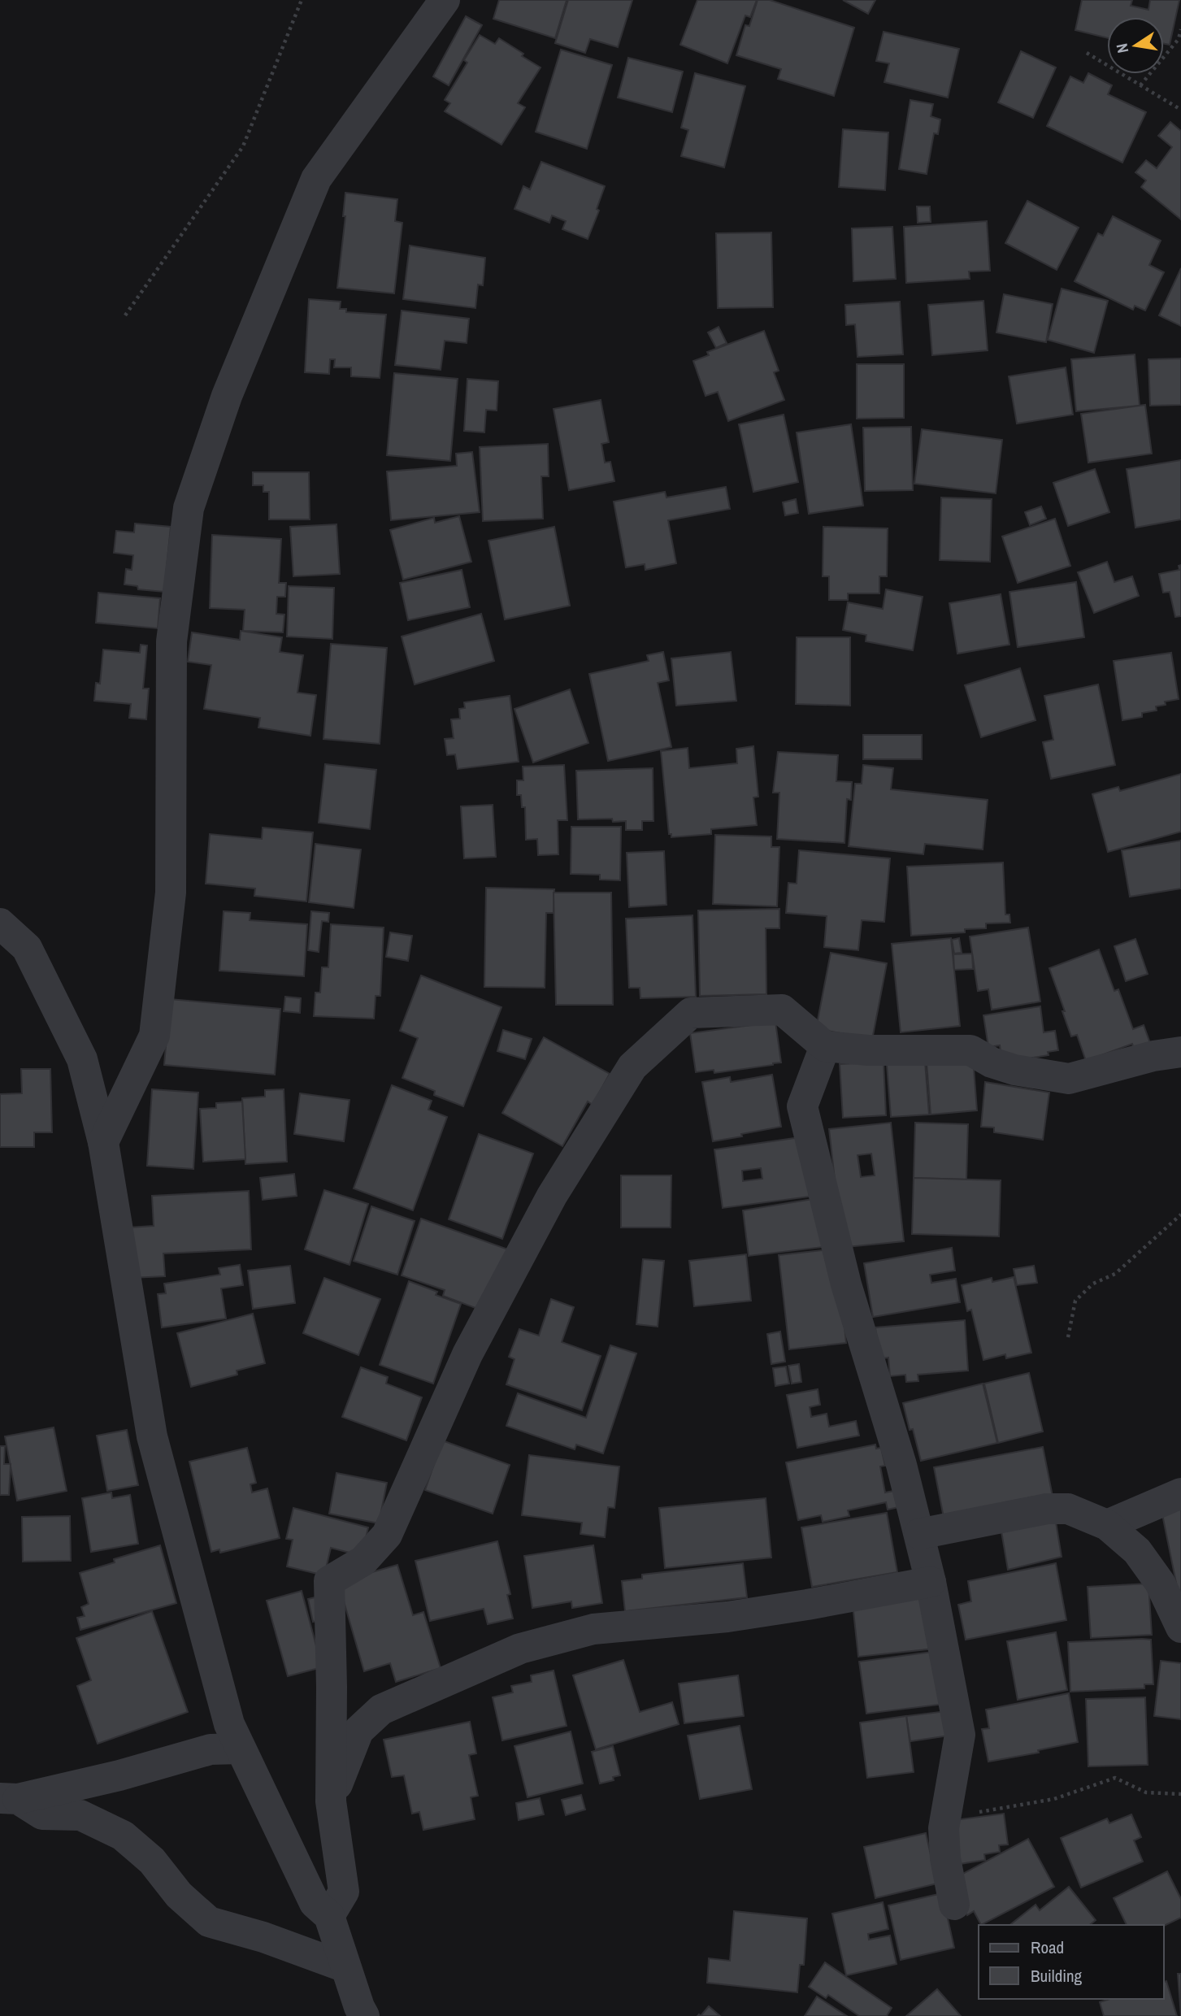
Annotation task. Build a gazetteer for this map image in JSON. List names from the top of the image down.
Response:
{
  "legend": ["Road", "Building"],
  "north": "left"
}
